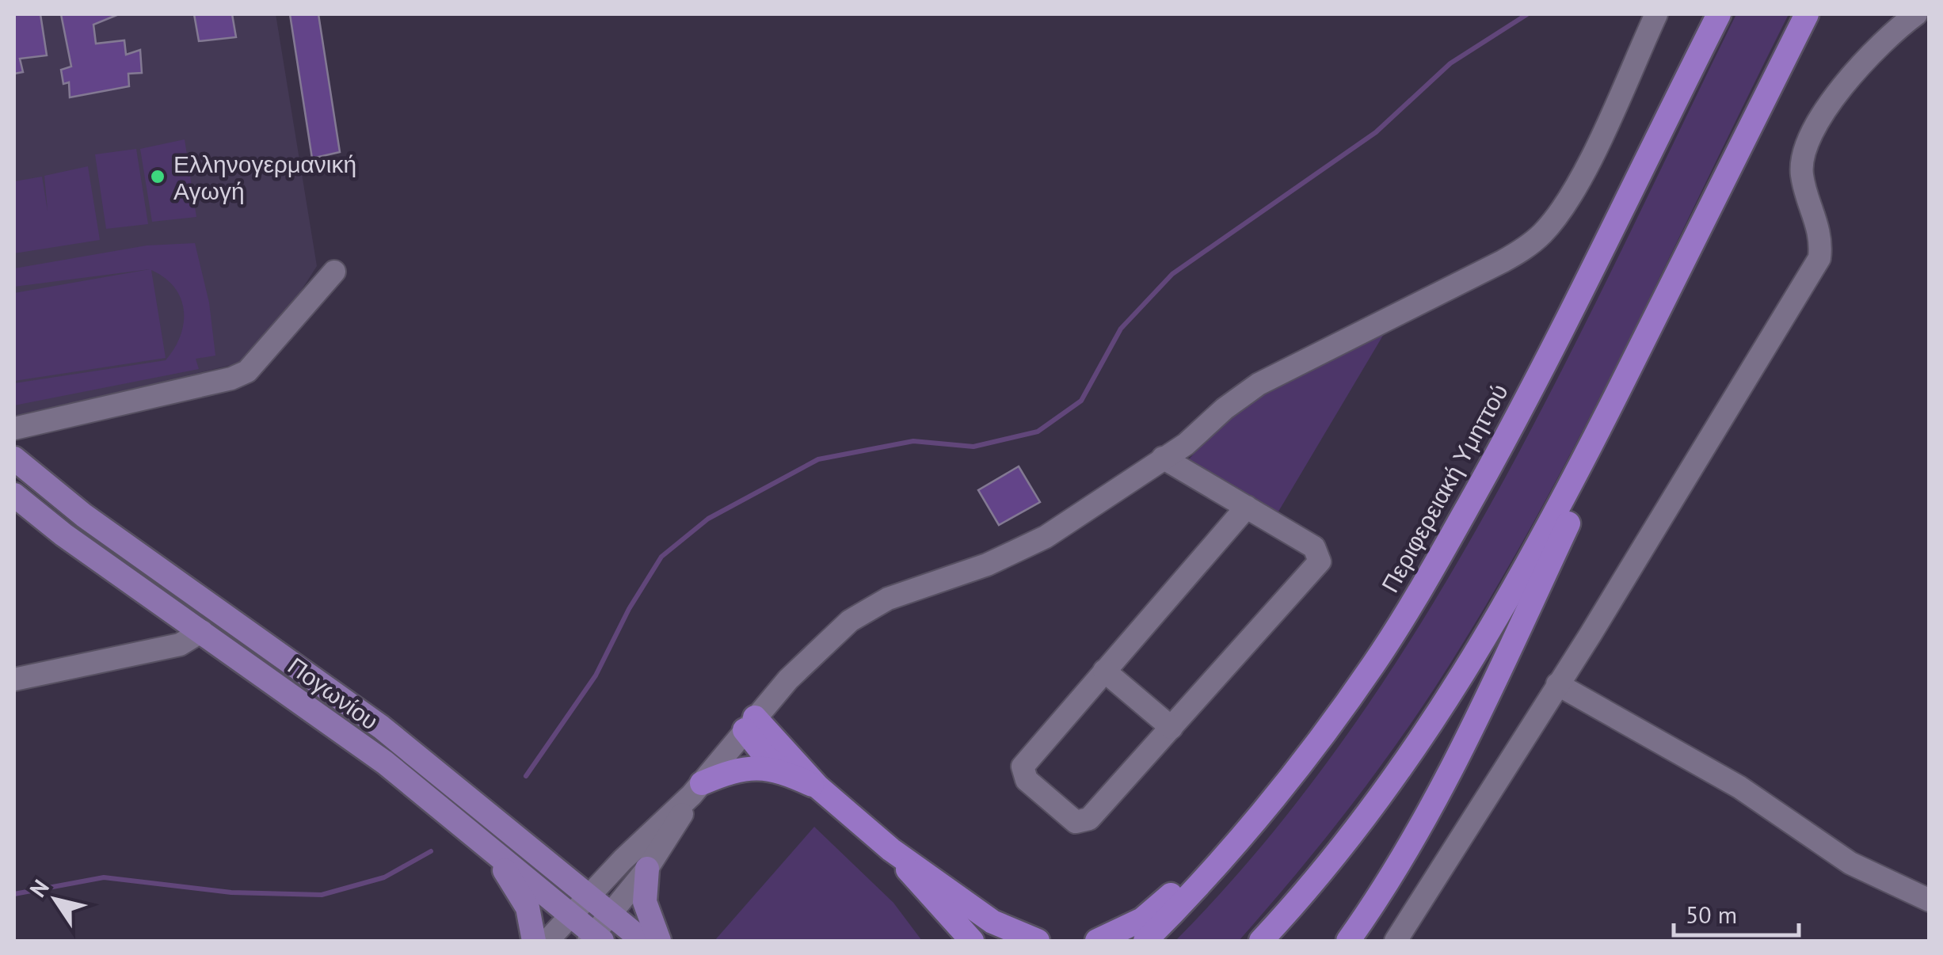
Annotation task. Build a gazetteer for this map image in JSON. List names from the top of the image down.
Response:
{
  "streets": {
    "highway": ["Περιφερειακή Υμηττού"],
    "main road": ["Πογωνίου"]
  },
  "places": ["Ελληνογερμανική Αγωγή"],
  "scale_bar": "50 m",
  "north": "top left"
}
